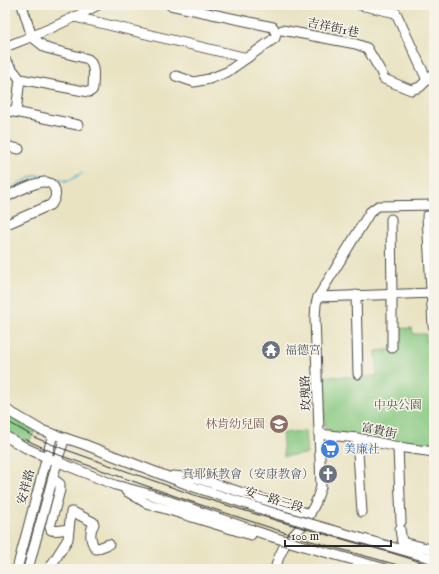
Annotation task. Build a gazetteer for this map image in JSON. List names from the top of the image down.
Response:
{
  "streets": {
    "street": [
      "吉祥街1巷",
      "玫瑰路",
      "富貴街",
      "安祥路",
      "安一路三段"
    ]
  },
  "crossings": [
    ["玫瑰路", "富貴街"],
    ["安祥路", "安一路三段"]
  ],
  "parks": ["中央公園"],
  "places": {
    "temple": ["福德宮"],
    "school or university": ["林肯幼兒園"],
    "supermarket": ["美廉社"],
    "church": ["真耶穌教會（安康教會）"]
  },
  "scale_bar": "100 m"
}
